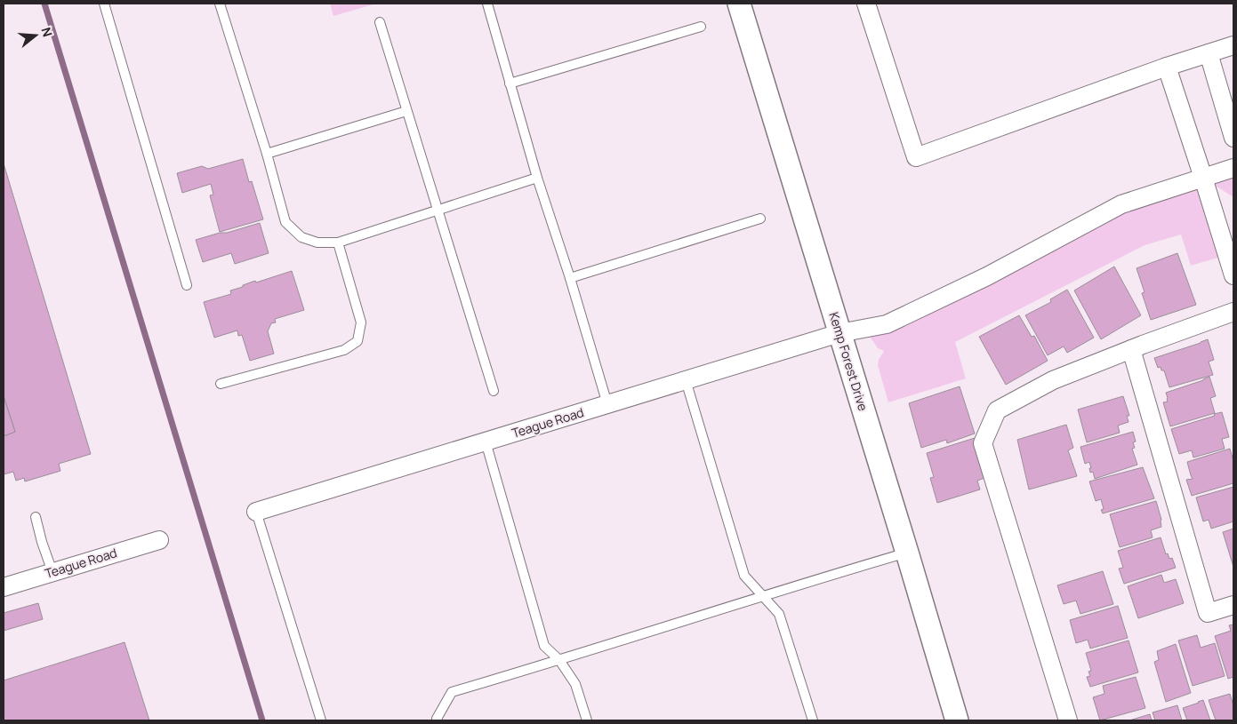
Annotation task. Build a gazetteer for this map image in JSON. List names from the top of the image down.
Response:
{
  "streets": {
    "street": ["Kemp Forest Drive", "Teague Road"]
  },
  "crossings": [
    ["Kemp Forest Drive", "Teague Road"]
  ],
  "north": "right"
}
